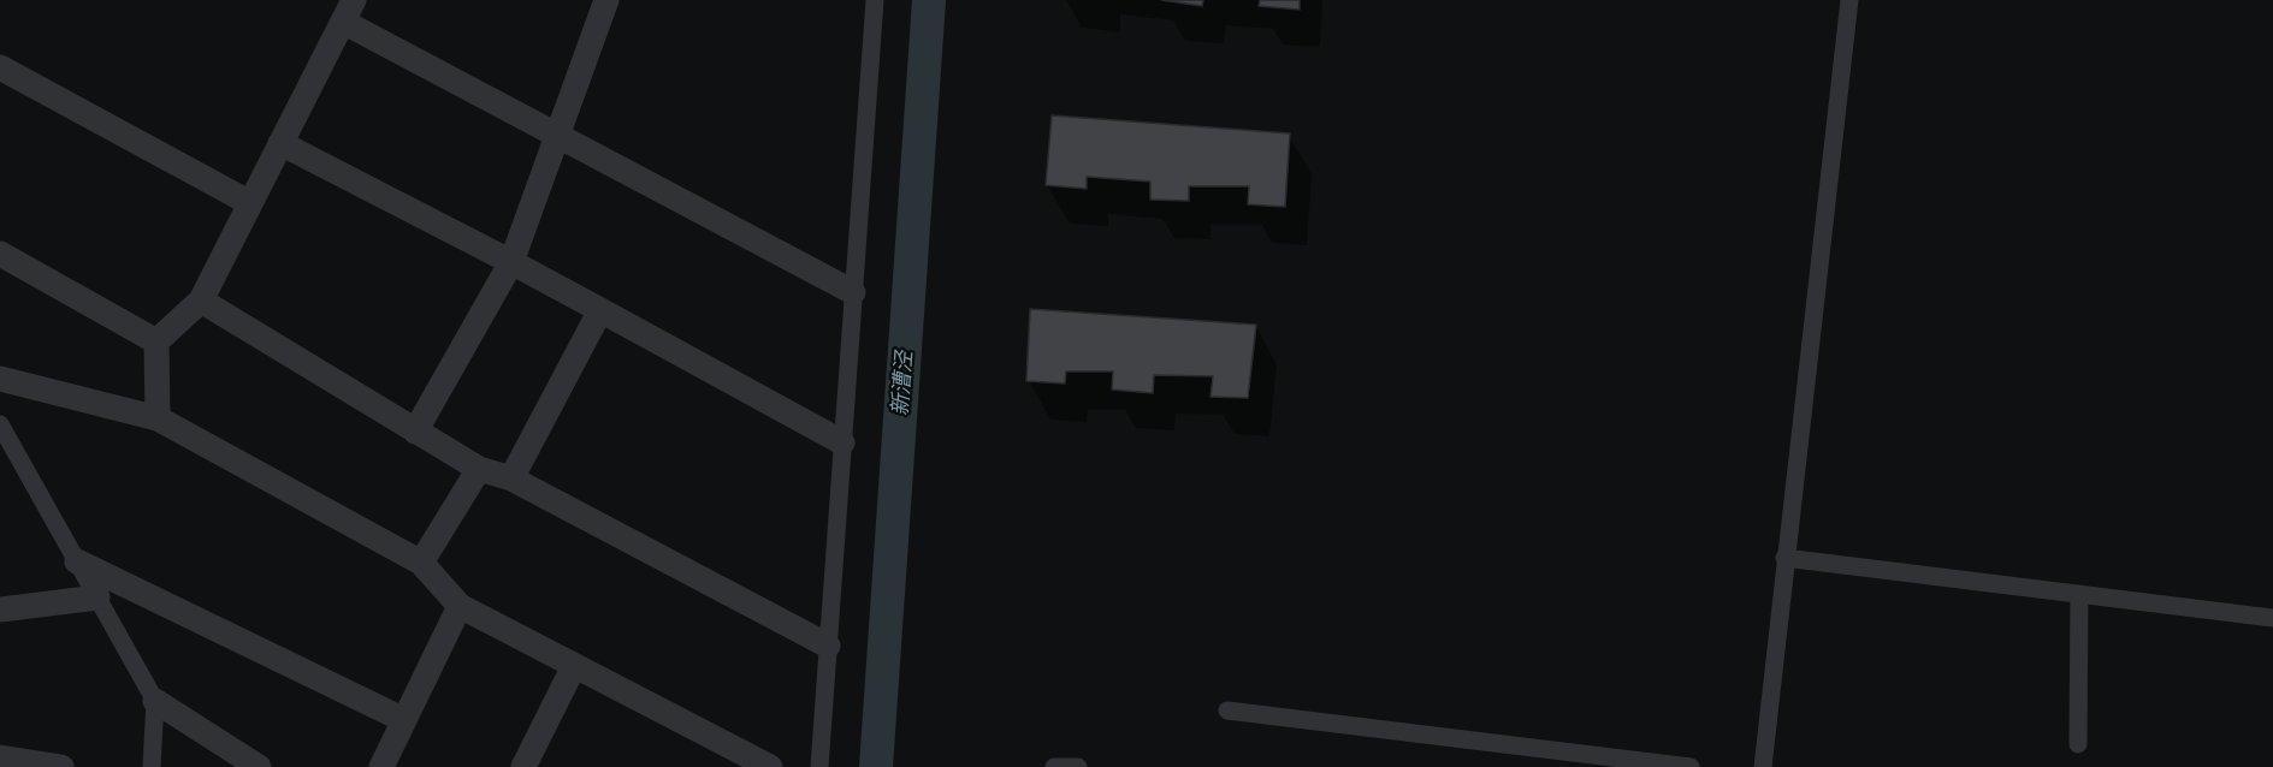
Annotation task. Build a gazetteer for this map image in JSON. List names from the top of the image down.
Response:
{
  "water": ["新漕泾"]
}
